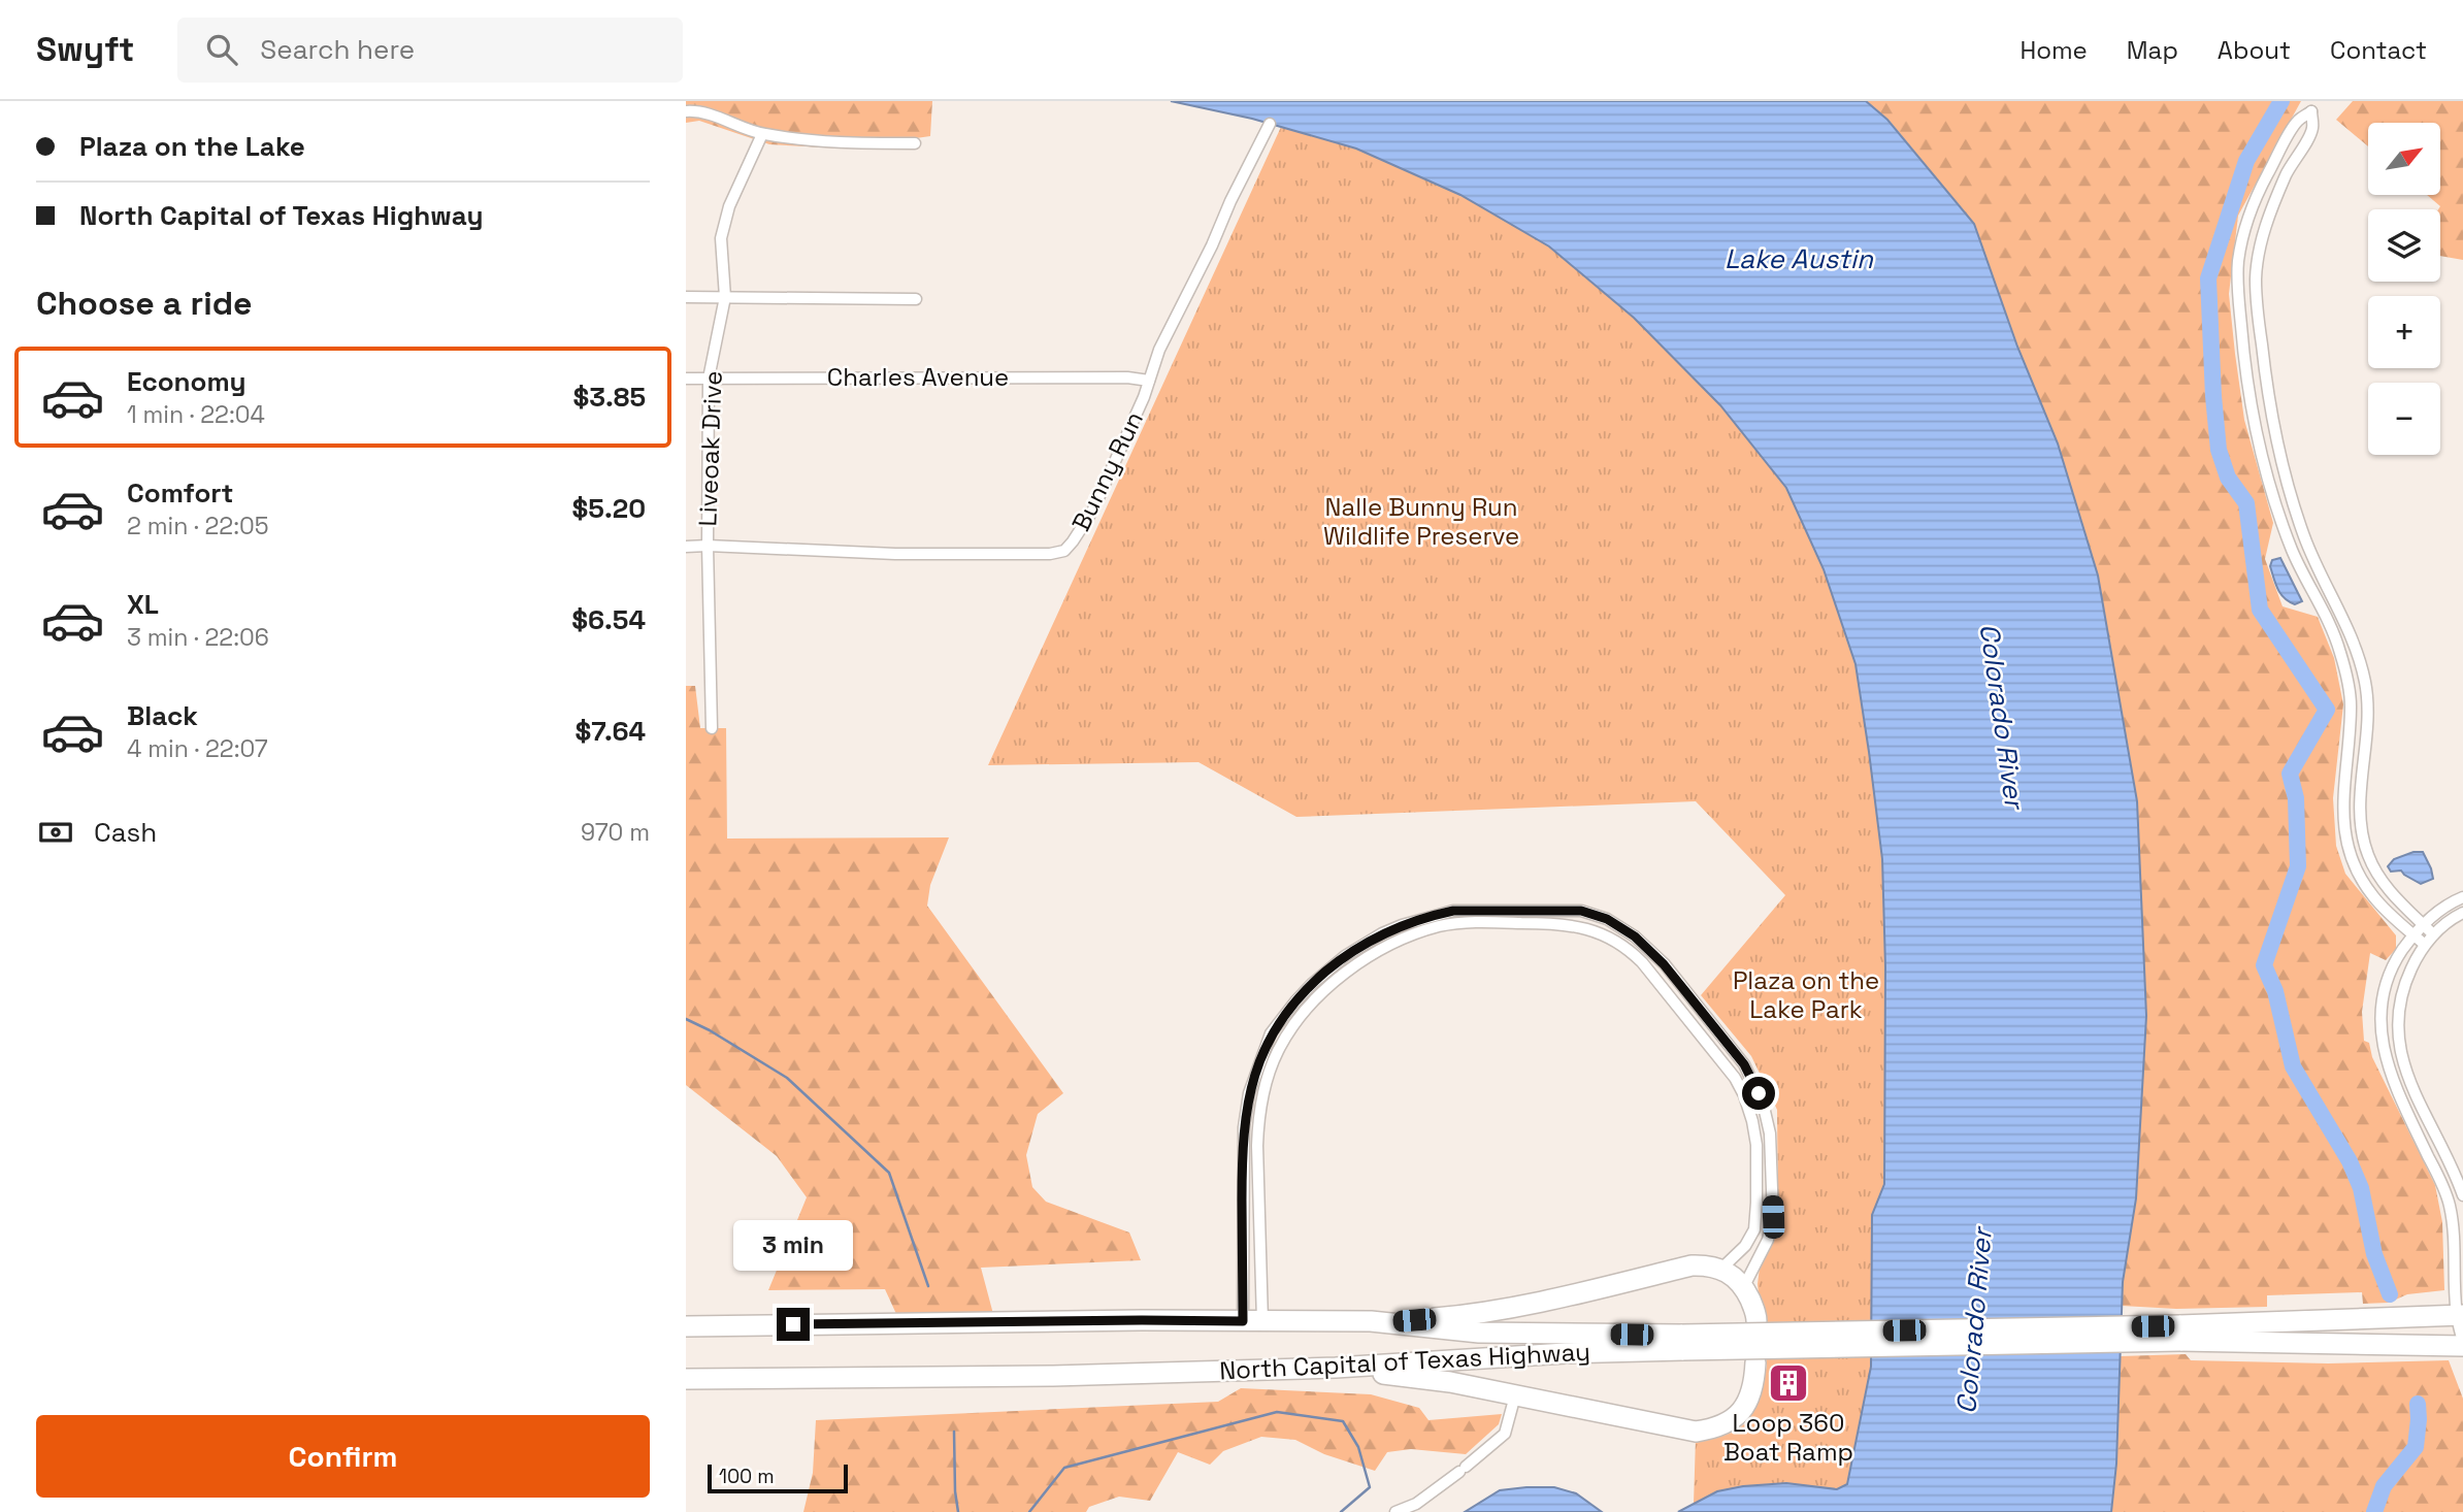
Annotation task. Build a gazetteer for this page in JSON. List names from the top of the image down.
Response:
{
  "streets": {
    "highway": ["North Capital of Texas Highway"],
    "street": ["Charles Avenue", "Liveoak Drive", "Bunny Run"]
  },
  "crossings": [
    ["Charles Avenue", "Liveoak Drive"],
    ["Charles Avenue", "Bunny Run"],
    ["Liveoak Drive", "Bunny Run"]
  ],
  "water": ["Lake Austin", "Colorado River"],
  "parks": ["Nalle Bunny Run Wildlife Preserve", "Plaza on the Lake Park"],
  "places": {
    "building": ["Loop 360 Boat Ramp"]
  },
  "scale_bar": "100 m",
  "north": "top right",
  "page": {
    "header": "Swyft",
    "search": "Search here",
    "nav": [
      "Home",
      "Map",
      "About",
      "Contact"
    ],
    "banner": ["Plaza on the Lake", "North Capital of Texas Highway"],
    "map_buttons": ["+", "−"],
    "heading": "Choose a ride",
    "list": [
      {
        "name": "Economy",
        "note": "1 min · 22:04",
        "value": "$3.85"
      },
      {
        "name": "Comfort",
        "note": "2 min · 22:05",
        "value": "$5.20"
      },
      {
        "name": "XL",
        "note": "3 min · 22:06",
        "value": "$6.54"
      },
      {
        "name": "Black",
        "note": "4 min · 22:07",
        "value": "$7.64"
      }
    ],
    "pay": ["Cash", "970 m"],
    "bubble": "3 min",
    "buttons": "Confirm",
    "scale": "100 m"
  }
}
